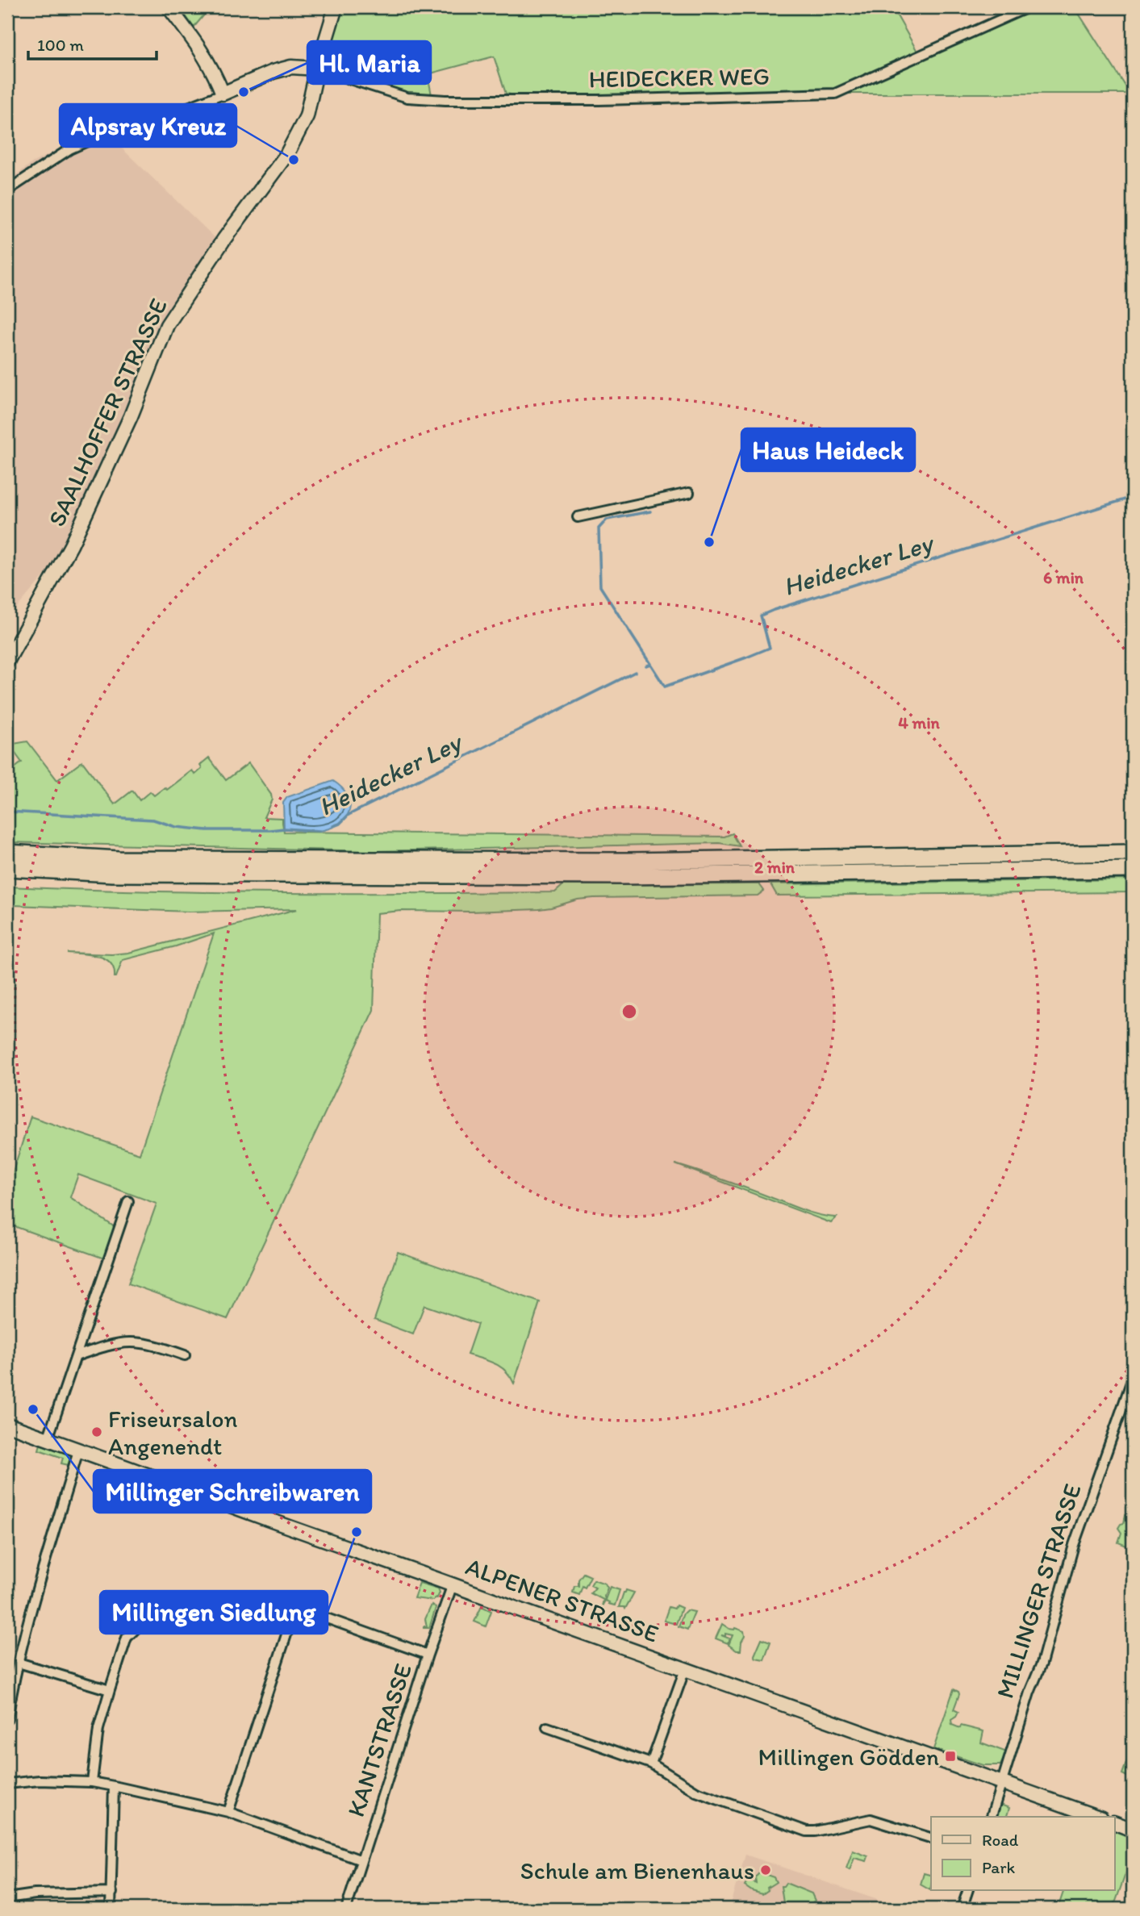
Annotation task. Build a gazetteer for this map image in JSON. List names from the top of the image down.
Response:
{
  "streets": {
    "street": [
      "HEIDECKER WEG",
      "SAALHOFFER STRASSE",
      "MILLINGER STRASSE",
      "ALPENER STRASSE",
      "KANTSTRASSE"
    ]
  },
  "crossings": [
    ["HEIDECKER WEG", "SAALHOFFER STRASSE"],
    ["MILLINGER STRASSE", "ALPENER STRASSE"],
    ["ALPENER STRASSE", "KANTSTRASSE"]
  ],
  "water": ["Heidecker Ley"],
  "places": {
    "other": [
      "Hl. Maria",
      "Alpsray Kreuz",
      "Haus Heideck",
      "Millinger Schreibwaren",
      "Friseursalon Angenendt",
      "Millingen Siedlung",
      "Schule am Bienenhaus"
    ],
    "transit": ["Millingen Gödden"]
  },
  "legend": ["Road", "Park"],
  "scale_bar": "100 m",
  "rings": ["6 min", "4 min", "2 min"]
}
